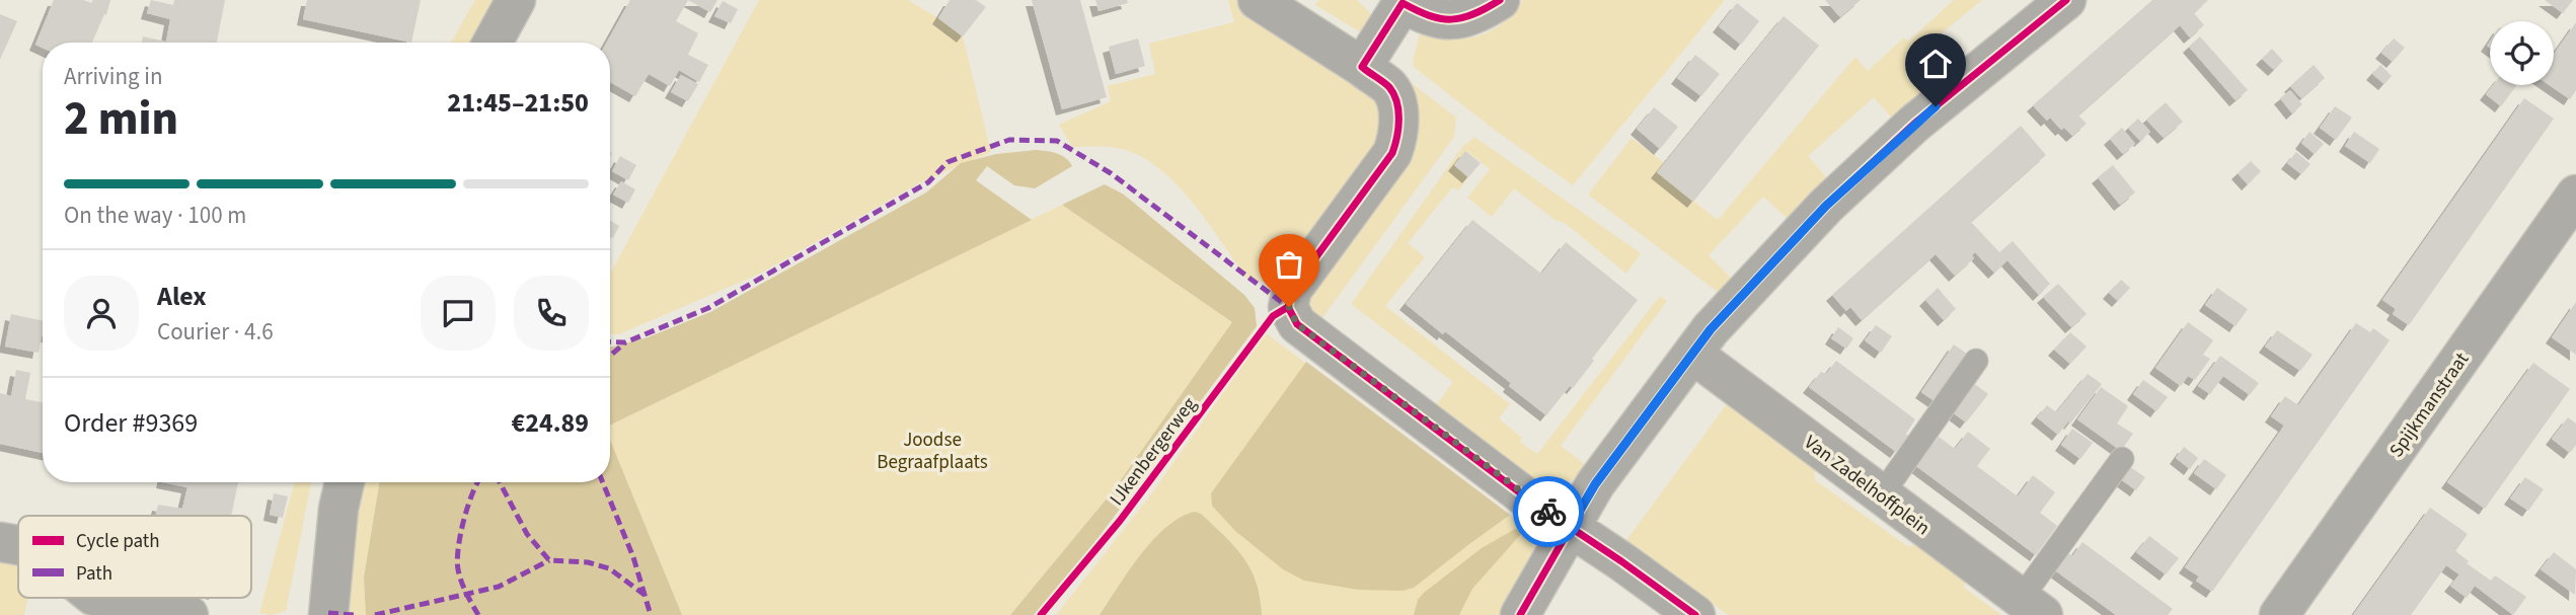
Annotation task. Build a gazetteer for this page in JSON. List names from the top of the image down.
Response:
{
  "streets": {
    "street": ["Spijkmanstraat", "Van Zadelhoffplein"],
    "cycle path": ["IJkenbergerweg"]
  },
  "parks": ["Joodse Begraafplaats"],
  "legend": ["Cycle path", "Path"],
  "page": {
    "heading": ["2 min", "Arriving in", "21:45–21:50"],
    "panel": [
      "Alex",
      "Courier · 4.6",
      "Order #9369",
      "€24.89"
    ],
    "bar": "On the way · 100 m"
  }
}
